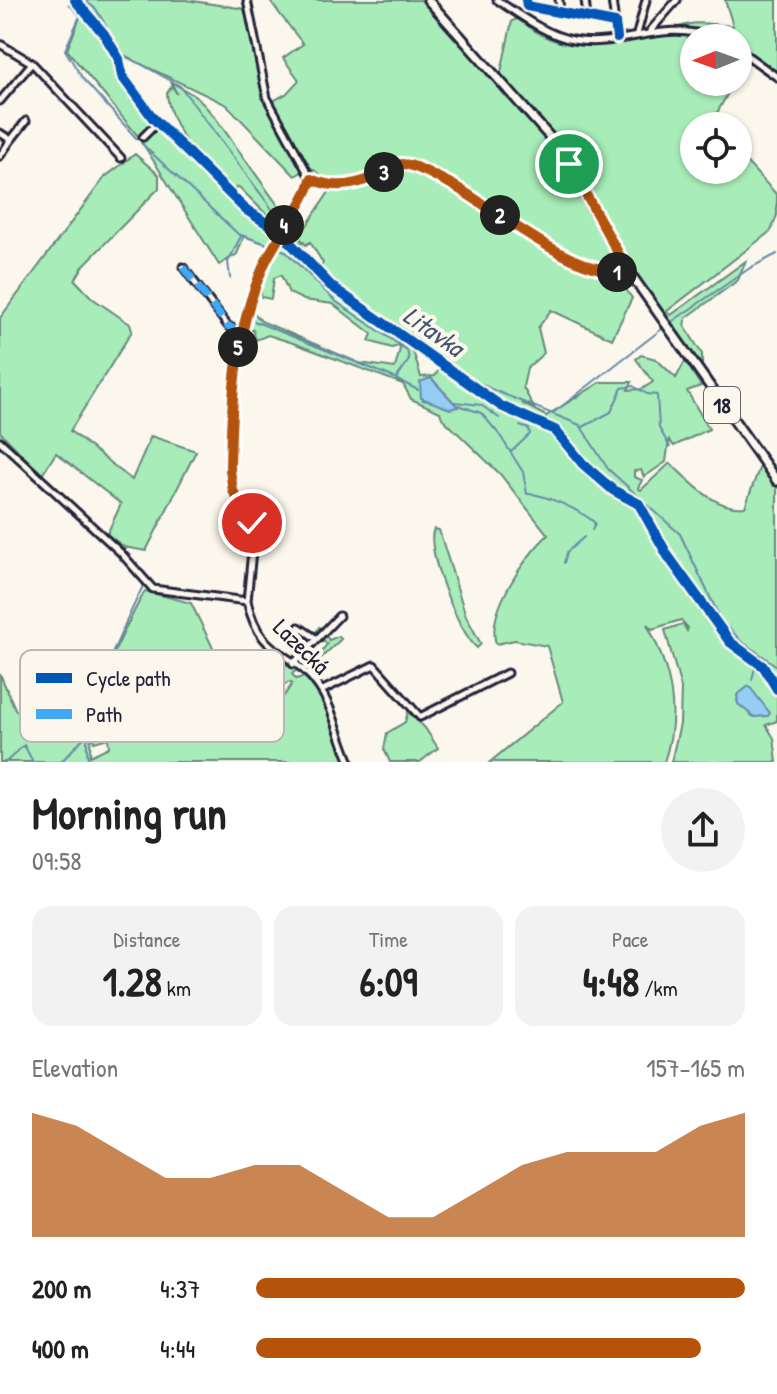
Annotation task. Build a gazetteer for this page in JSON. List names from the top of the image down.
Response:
{
  "streets": {
    "main road": ["18"],
    "street": ["Lazecká"]
  },
  "water": ["Litavka"],
  "legend": ["Cycle path", "Path"],
  "north": "left",
  "page": {
    "pins": [
      "3",
      "2",
      "4",
      "1",
      "5"
    ],
    "heading": ["Morning run", "09:58"],
    "stats": [
      ["Distance", "1.28 km"],
      ["Time", "6:09"],
      ["Pace", "4:48 /km"]
    ],
    "chart": ["Elevation", "157–165 m"],
    "list": [
      {
        "name": "200 m",
        "note": "4:37"
      },
      {
        "name": "400 m",
        "note": "4:44"
      }
    ]
  }
}
